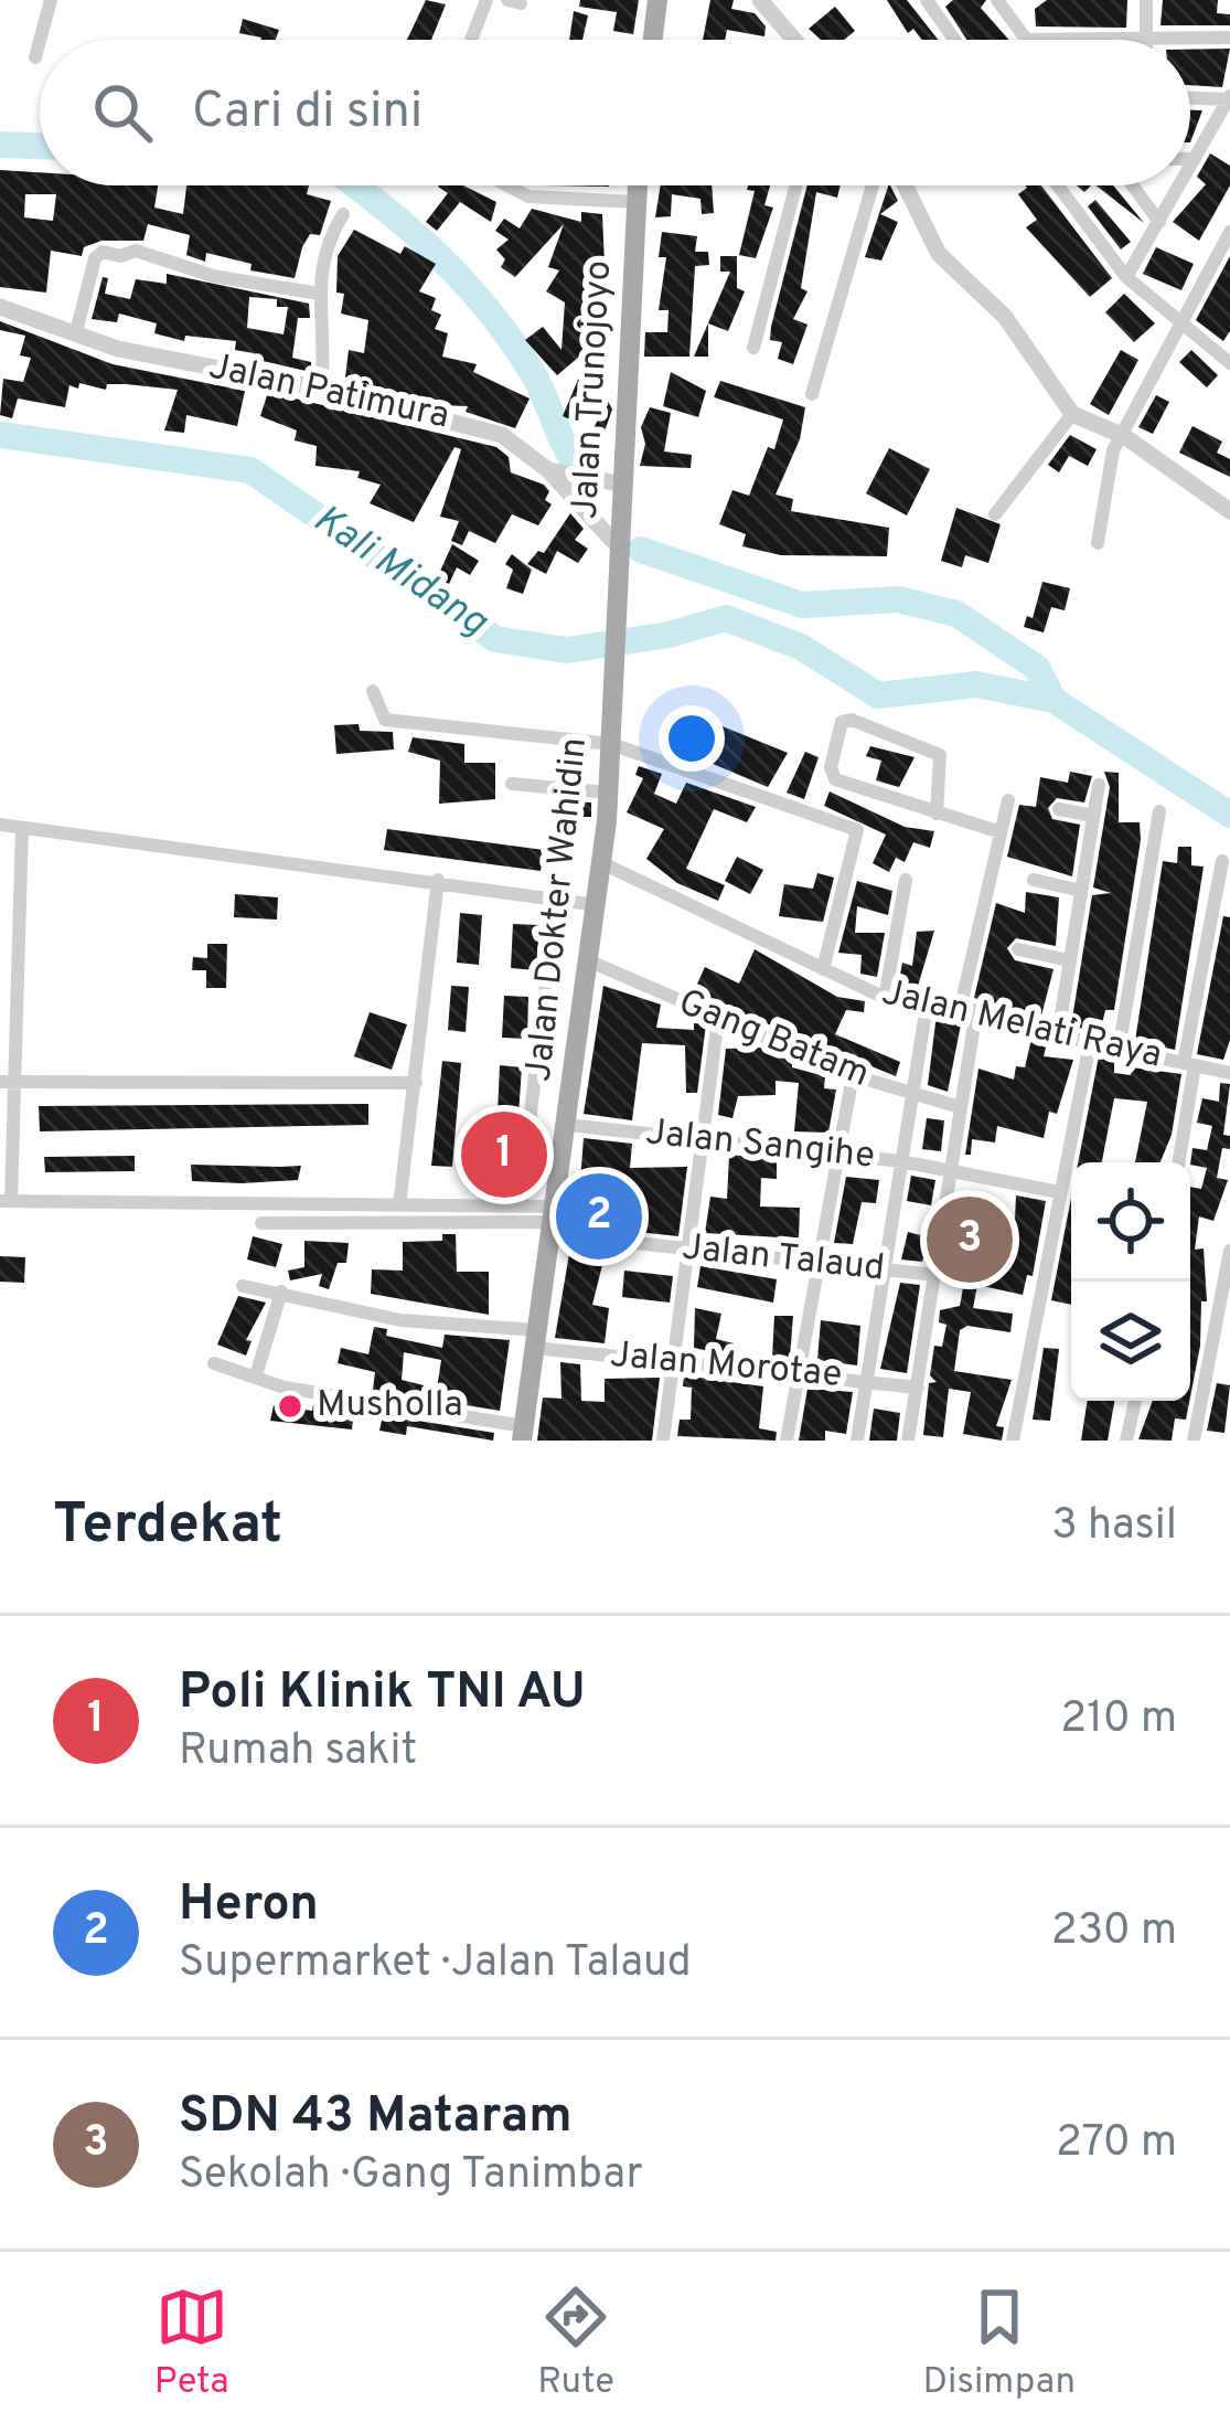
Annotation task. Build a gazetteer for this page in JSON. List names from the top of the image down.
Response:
{
  "streets": {
    "main road": ["Jalan Trunojoyo", "Jalan Dokter Wahidin"],
    "street": [
      "Jalan Patimura",
      "Jalan Melati Raya",
      "Gang Batam",
      "Jalan Sangihe",
      "Jalan Talaud",
      "Jalan Morotae"
    ]
  },
  "crossings": [
    ["Jalan Trunojoyo", "Jalan Patimura"],
    ["Jalan Trunojoyo", "Jalan Dokter Wahidin"],
    ["Jalan Dokter Wahidin", "Jalan Melati Raya"],
    ["Jalan Dokter Wahidin", "Gang Batam"],
    ["Jalan Dokter Wahidin", "Jalan Sangihe"],
    ["Jalan Dokter Wahidin", "Jalan Talaud"],
    ["Jalan Dokter Wahidin", "Jalan Morotae"]
  ],
  "water": ["Kali Midang"],
  "places": ["Musholla"],
  "page": {
    "search": "Cari di sini",
    "pins": ["1", "2", "3"],
    "heading": ["Terdekat", "3 hasil"],
    "list": [
      {
        "mark": "1",
        "name": "Poli Klinik TNI AU",
        "note": "Rumah sakit",
        "value": "210 m"
      },
      {
        "mark": "2",
        "name": "Heron",
        "note": "Supermarket · Jalan Talaud",
        "value": "230 m"
      },
      {
        "mark": "3",
        "name": "SDN 43 Mataram",
        "note": "Sekolah · Gang Tanimbar",
        "value": "270 m"
      }
    ],
    "nav": ["Peta", "Rute", "Disimpan"]
  }
}
